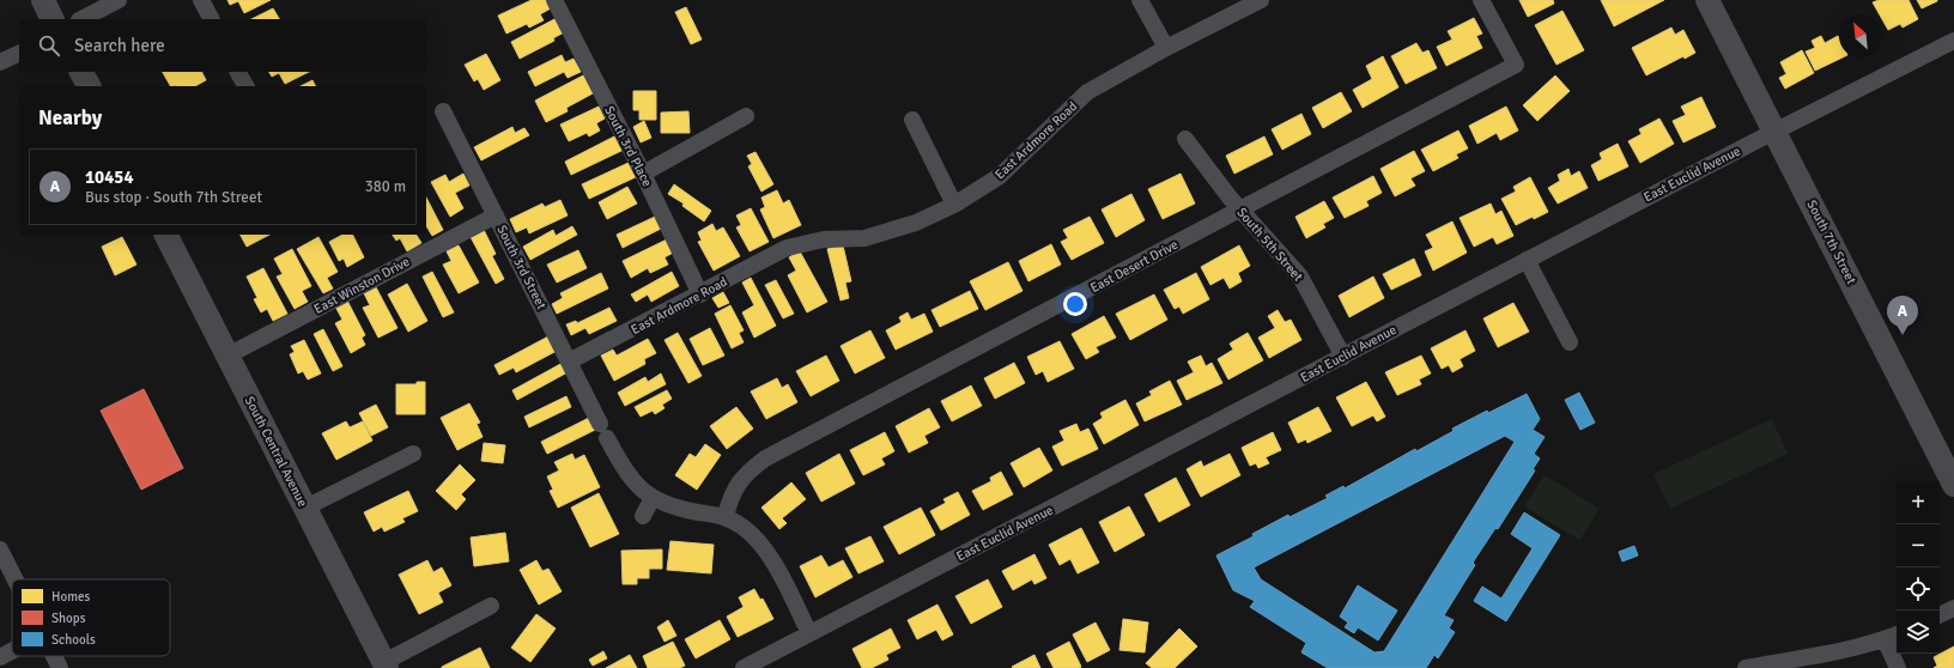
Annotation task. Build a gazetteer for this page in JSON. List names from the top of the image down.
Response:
{
  "streets": {
    "main road": ["South 7th Street", "South Central Avenue"],
    "street": [
      "East Ardmore Road",
      "South 3rd Place",
      "East Euclid Avenue",
      "South 5th Street",
      "East Desert Drive",
      "South 3rd Street",
      "East Winston Drive"
    ]
  },
  "crossings": [
    ["East Ardmore Road", "South 3rd Place"],
    ["East Ardmore Road", "South 3rd Street"],
    ["East Euclid Avenue", "South 7th Street"],
    ["East Euclid Avenue", "South 5th Street"],
    ["East Euclid Avenue", "South 3rd Street"],
    ["South 5th Street", "East Desert Drive"],
    ["East Desert Drive", "South 3rd Street"],
    ["South 3rd Street", "East Winston Drive"],
    ["East Winston Drive", "South Central Avenue"]
  ],
  "legend": ["Homes", "Shops", "Schools"],
  "north": "top left",
  "page": {
    "search": "Search here",
    "heading": "Nearby",
    "list": [
      {
        "mark": "A",
        "name": "10454",
        "note": "Bus stop · South 7th Street",
        "value": "380 m"
      }
    ],
    "pins": "A",
    "map_buttons": ["+", "−"]
  }
}
